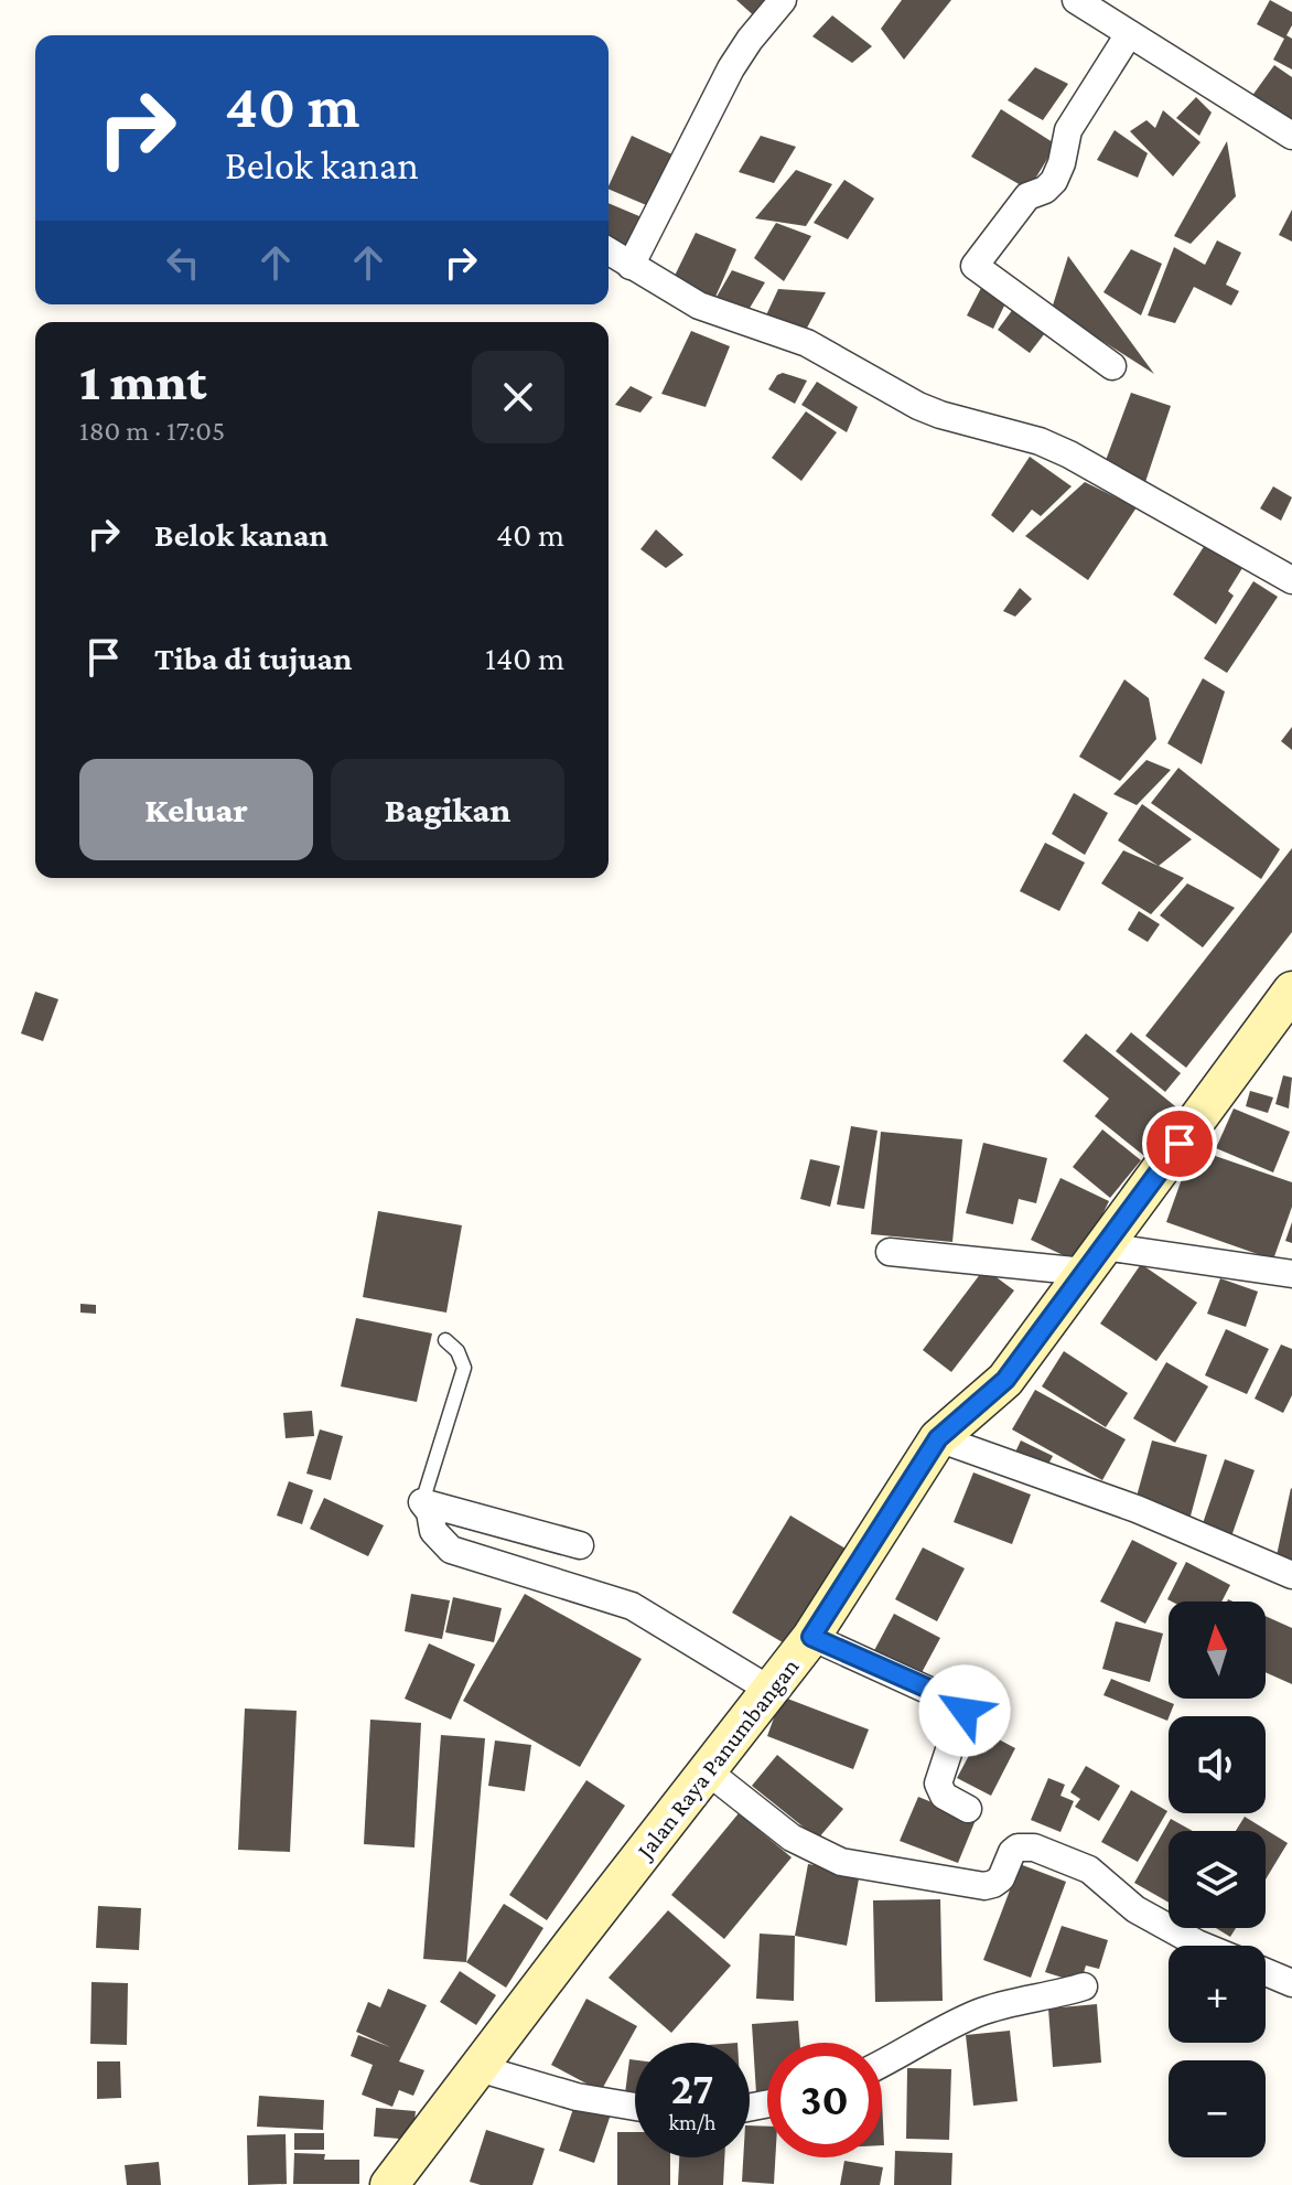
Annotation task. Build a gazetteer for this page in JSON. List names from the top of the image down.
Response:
{
  "streets": {
    "main road": ["Jalan Raya Panumbangan"]
  },
  "north": "top",
  "page": {
    "turn": ["40 m", "Belok kanan"],
    "heading": ["1 mnt", "180 m · 17:05"],
    "list": [
      {
        "name": "Belok kanan",
        "value": "40 m"
      },
      {
        "name": "Tiba di tujuan",
        "value": "140 m"
      }
    ],
    "buttons": ["Keluar", "Bagikan"],
    "map_buttons": ["+", "−"],
    "speed": "27 km/h",
    "limit": "30"
  }
}
